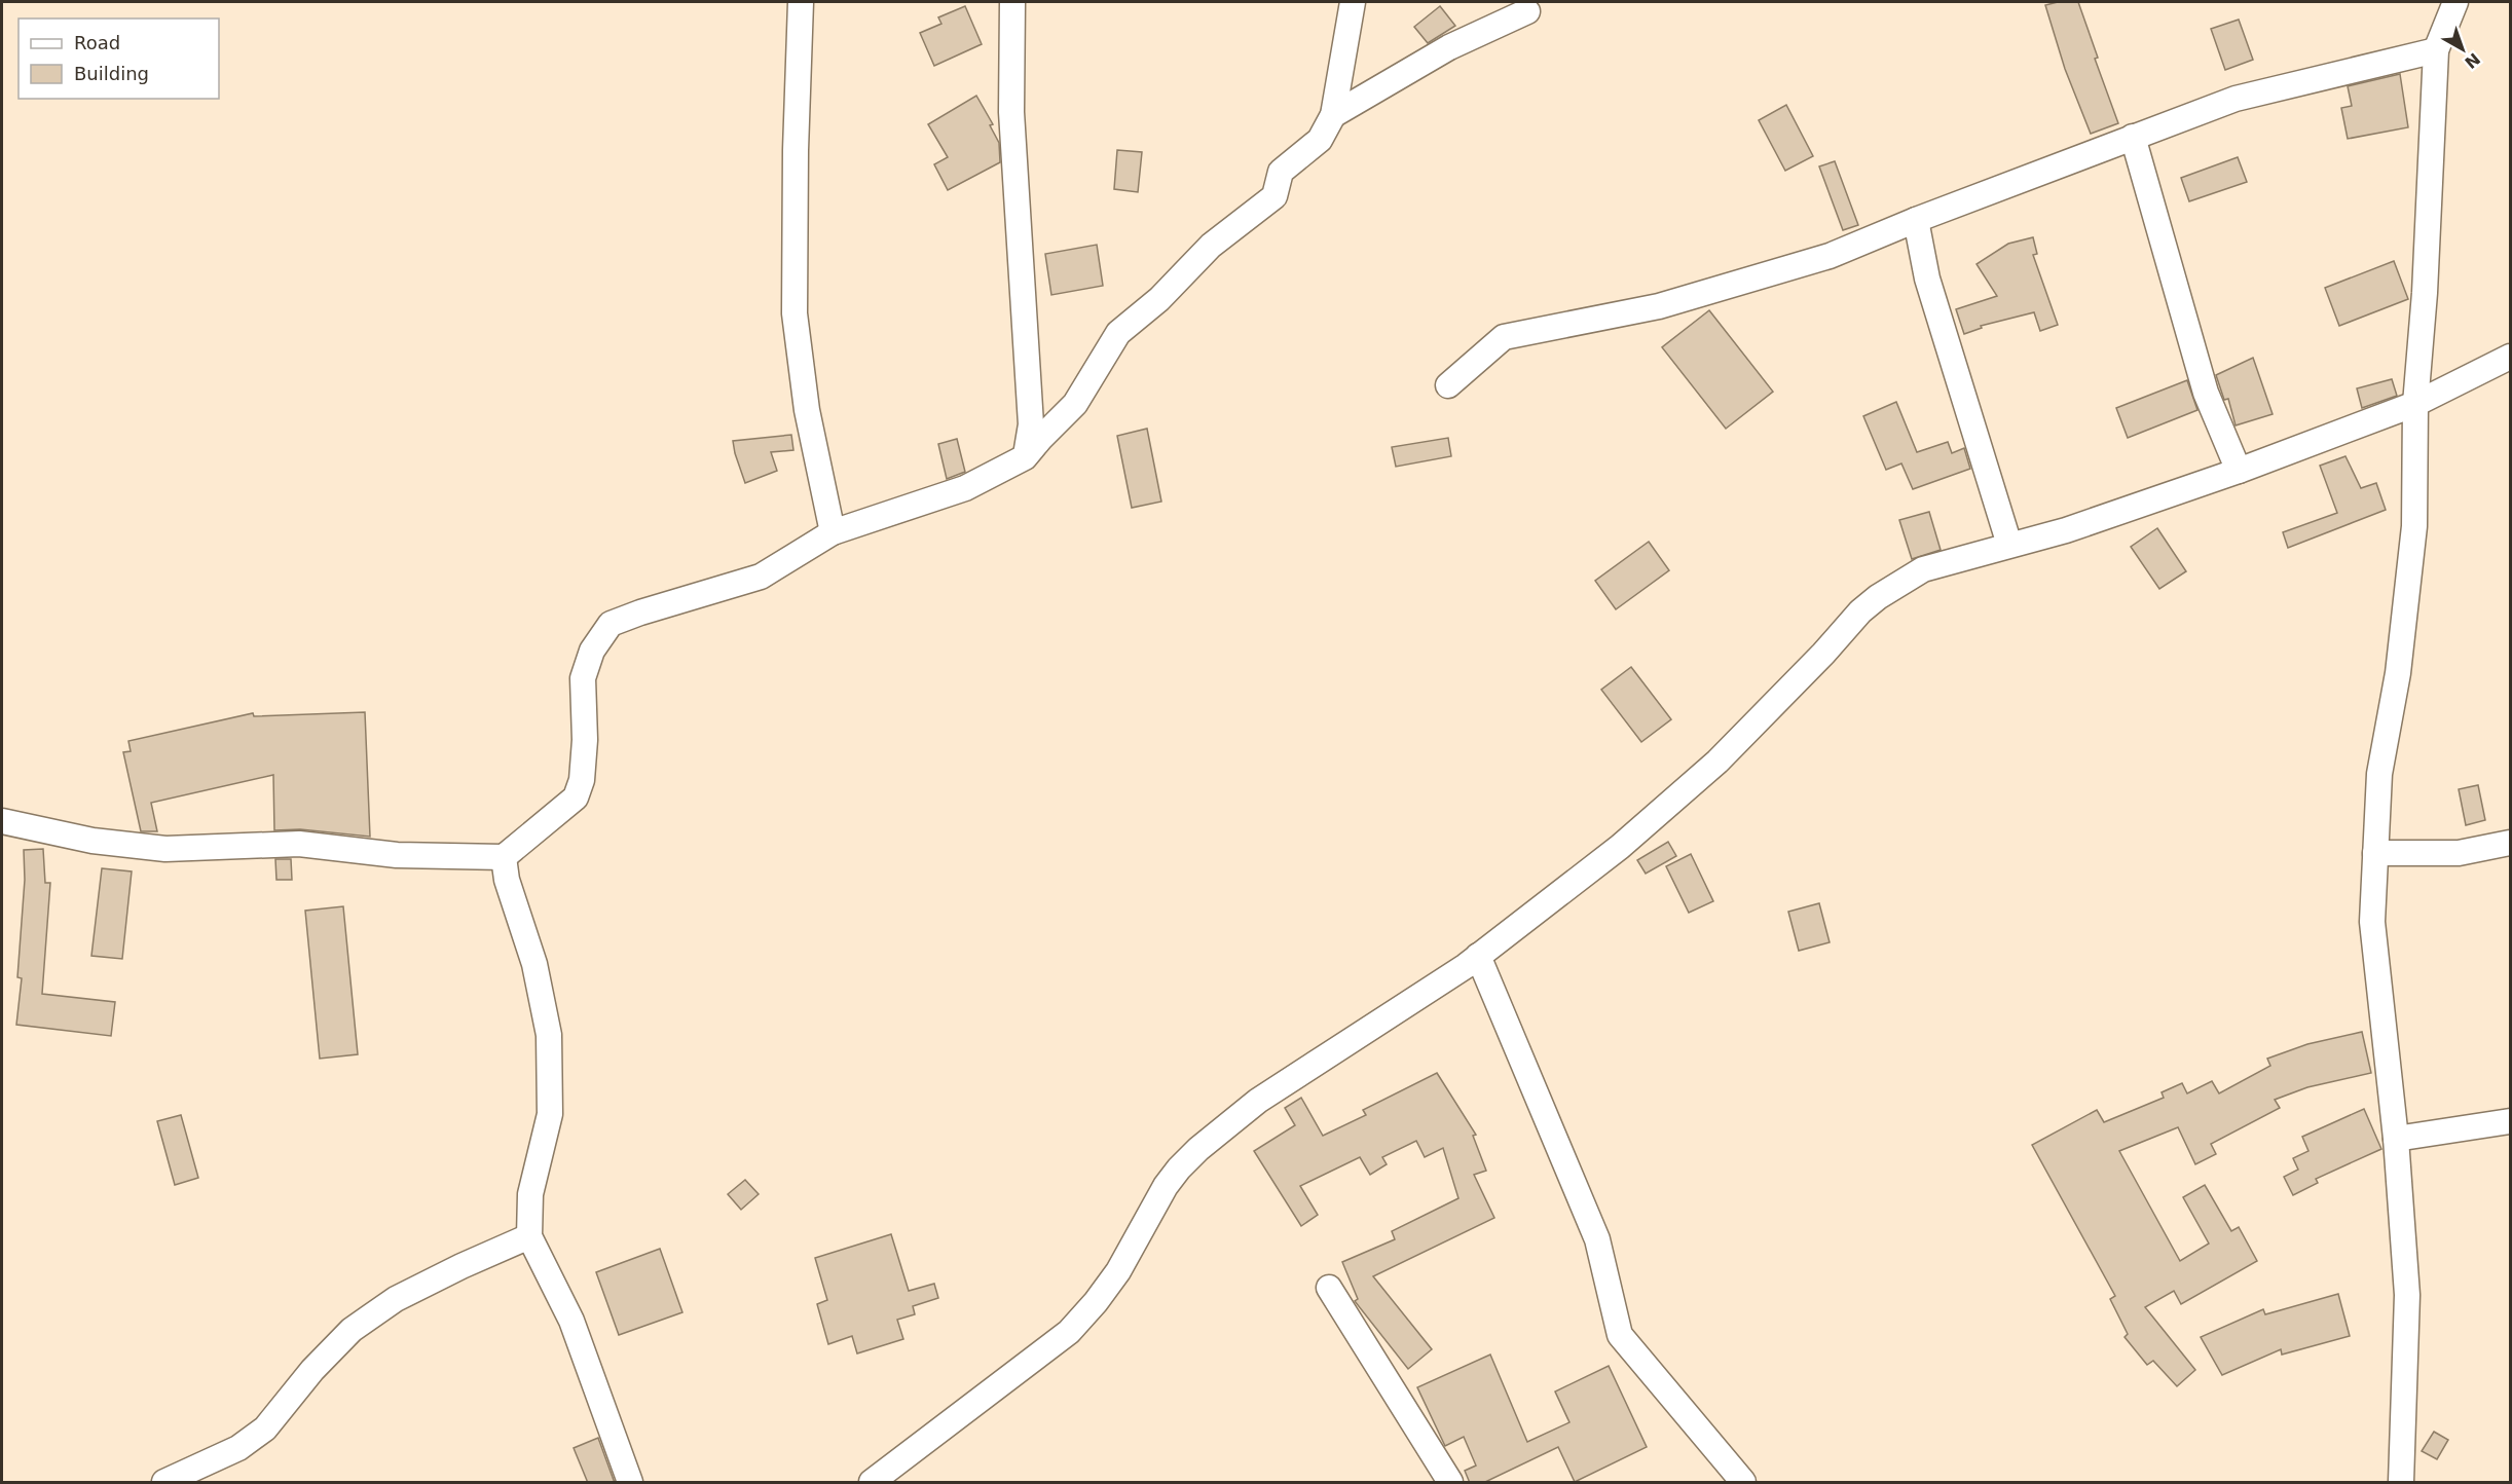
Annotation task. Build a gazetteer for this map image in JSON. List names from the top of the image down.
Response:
{
  "legend": ["Road", "Building"],
  "north": "bottom right"
}
